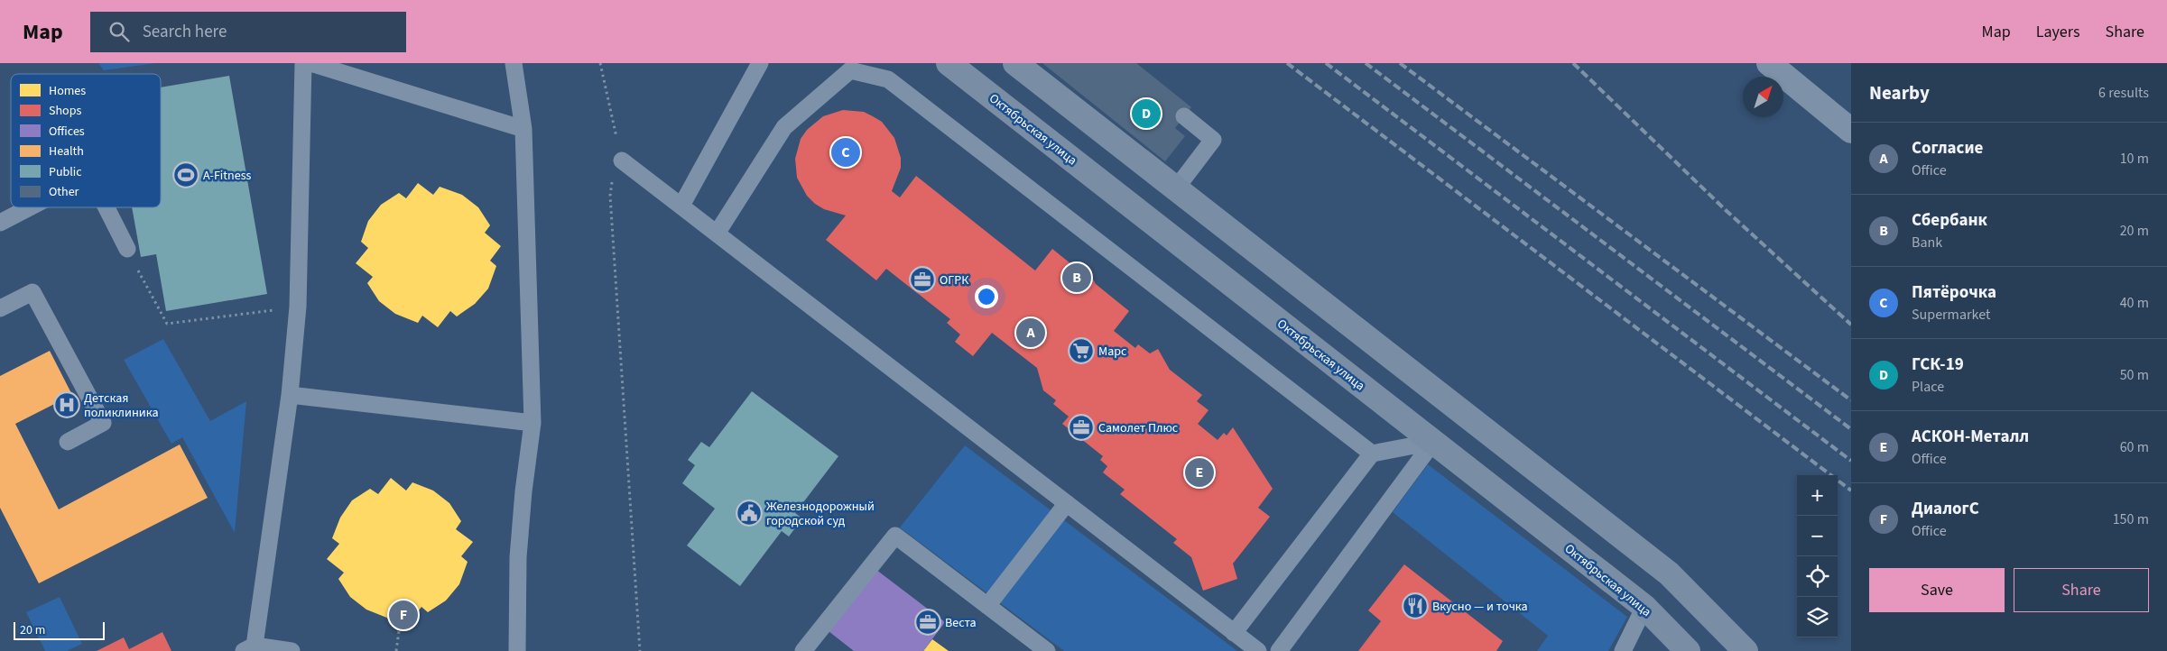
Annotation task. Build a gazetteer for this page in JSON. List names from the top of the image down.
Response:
{
  "streets": {
    "main road": ["Октябрьская улица"]
  },
  "places": {
    "sports": ["A-Fitness"],
    "office": ["ОГРК", "Самолет Плюс", "Веста"],
    "supermarket": ["Марс"],
    "hospital": ["Детская поликлиника"],
    "public building": ["Железнодорожный городской суд"],
    "restaurant": ["Вкусно — и точка"]
  },
  "legend": [
    "Homes",
    "Shops",
    "Offices",
    "Health",
    "Public",
    "Other"
  ],
  "scale_bar": "20 m",
  "north": "top right",
  "page": {
    "header": "Map",
    "search": "Search here",
    "nav": ["Map", "Layers", "Share"],
    "heading": ["Nearby", "6 results"],
    "pins": [
      "D",
      "C",
      "B",
      "A",
      "E",
      "F"
    ],
    "list": [
      {
        "mark": "A",
        "name": "Согласие",
        "note": "Office",
        "value": "10 m"
      },
      {
        "mark": "B",
        "name": "Сбербанк",
        "note": "Bank",
        "value": "20 m"
      },
      {
        "mark": "C",
        "name": "Пятёрочка",
        "note": "Supermarket",
        "value": "40 m"
      },
      {
        "mark": "D",
        "name": "ГСК-19",
        "note": "Place",
        "value": "50 m"
      },
      {
        "mark": "E",
        "name": "АСКОН-Металл",
        "note": "Office",
        "value": "60 m"
      },
      {
        "mark": "F",
        "name": "ДиалогС",
        "note": "Office",
        "value": "150 m"
      }
    ],
    "map_buttons": ["+", "−"],
    "buttons": ["Save", "Share"],
    "scale": "20 m"
  }
}
